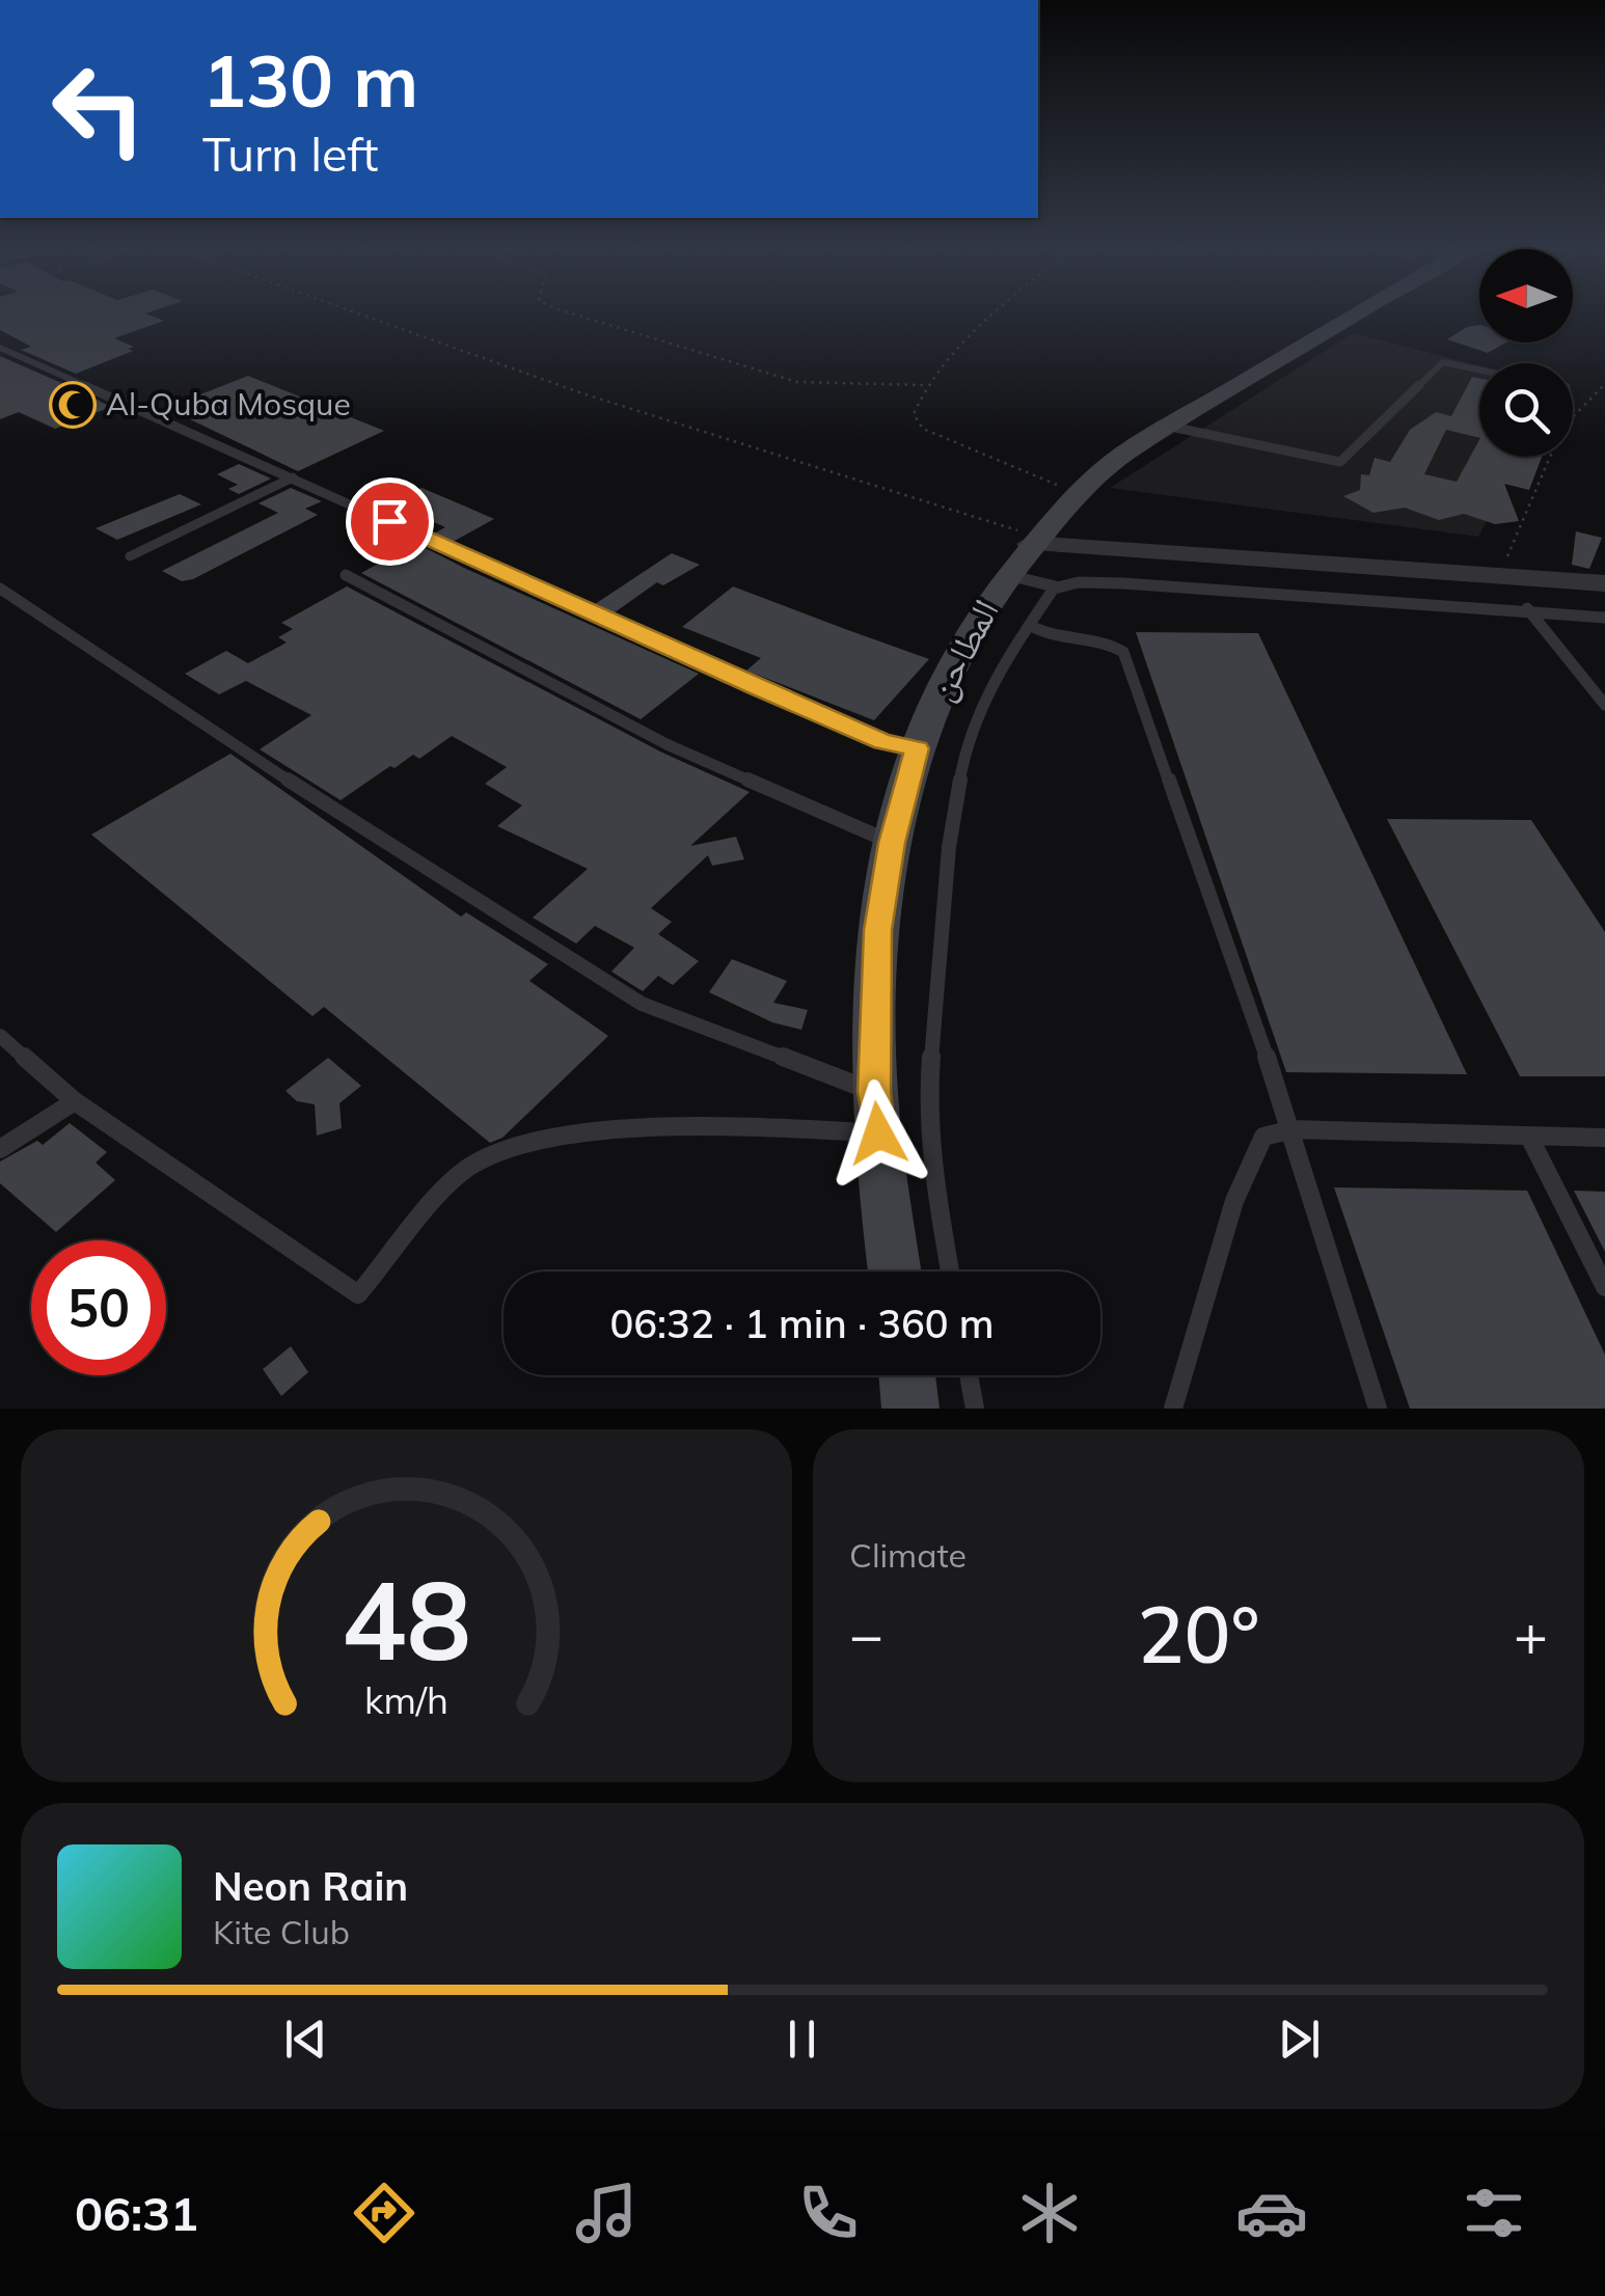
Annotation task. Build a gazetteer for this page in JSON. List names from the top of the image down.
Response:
{
  "streets": {
    "main road": ["المطاحن"]
  },
  "places": {
    "mosque": ["Al-Quba Mosque"]
  },
  "north": "left",
  "page": {
    "turn": ["130 m", "Turn left"],
    "limit": "50",
    "trip": "06:32 · 1 min · 360 m",
    "tile": "Climate",
    "heat": ["−", "20°", "+"],
    "song": ["Neon Rain", "Kite Club"],
    "tabs": "06:31",
    "gauge": ["48", "km/h"]
  }
}
